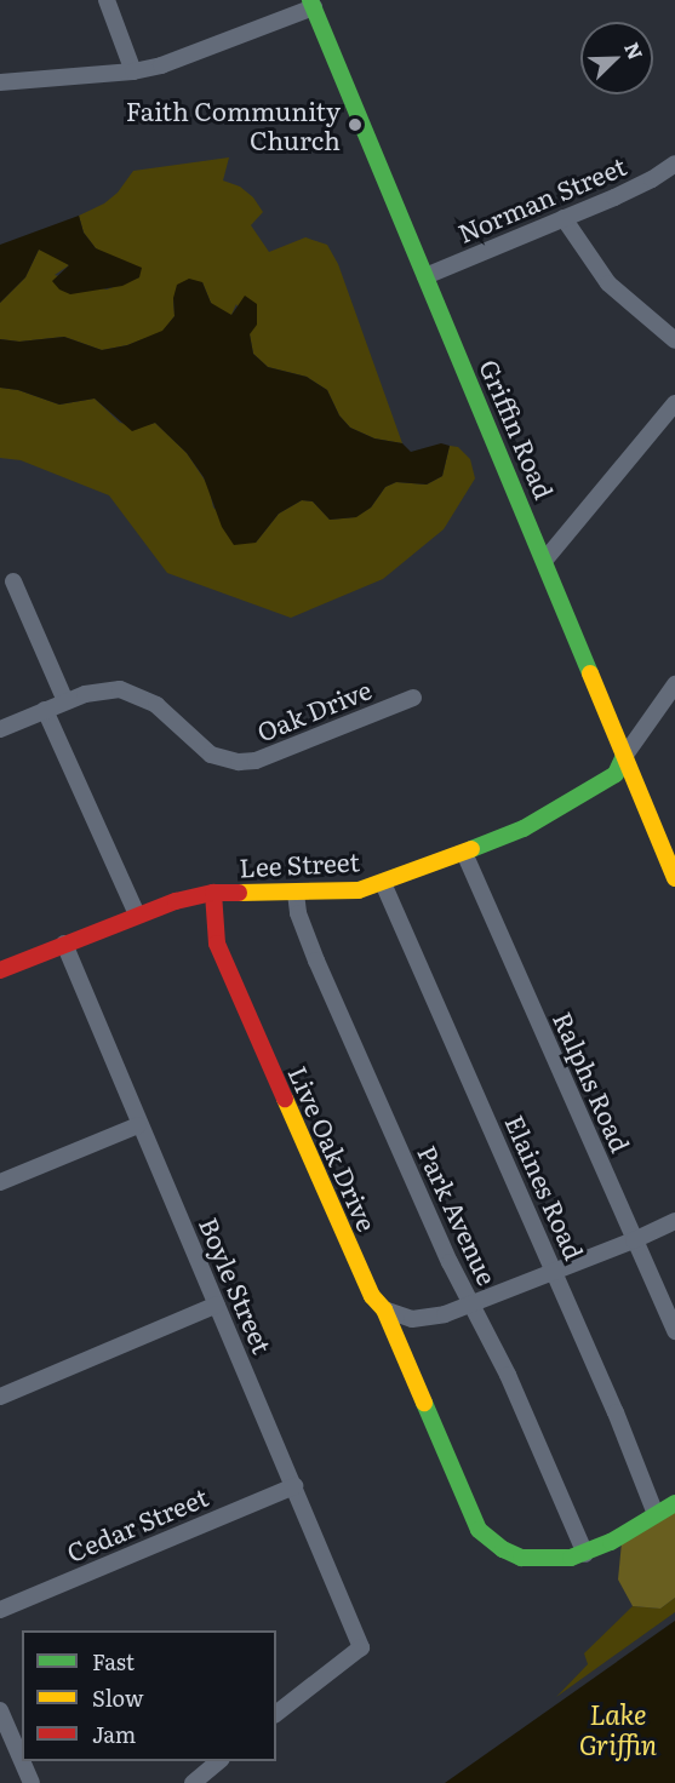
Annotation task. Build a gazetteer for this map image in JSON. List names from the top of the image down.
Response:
{
  "streets": {
    "street": [
      "Norman Street",
      "Griffin Road",
      "Oak Drive",
      "Lee Street",
      "Ralphs Road",
      "Live Oak Drive",
      "Elaines Road",
      "Park Avenue",
      "Boyle Street",
      "Cedar Street"
    ]
  },
  "crossings": [
    ["Norman Street", "Griffin Road"],
    ["Griffin Road", "Lee Street"],
    ["Lee Street", "Ralphs Road"],
    ["Lee Street", "Live Oak Drive"],
    ["Lee Street", "Elaines Road"],
    ["Lee Street", "Park Avenue"],
    ["Lee Street", "Boyle Street"],
    ["Live Oak Drive", "Park Avenue"],
    ["Boyle Street", "Cedar Street"]
  ],
  "water": ["Lake Griffin"],
  "places": ["Faith Community Church"],
  "legend": ["Fast", "Slow", "Jam"],
  "north": "top right"
}
